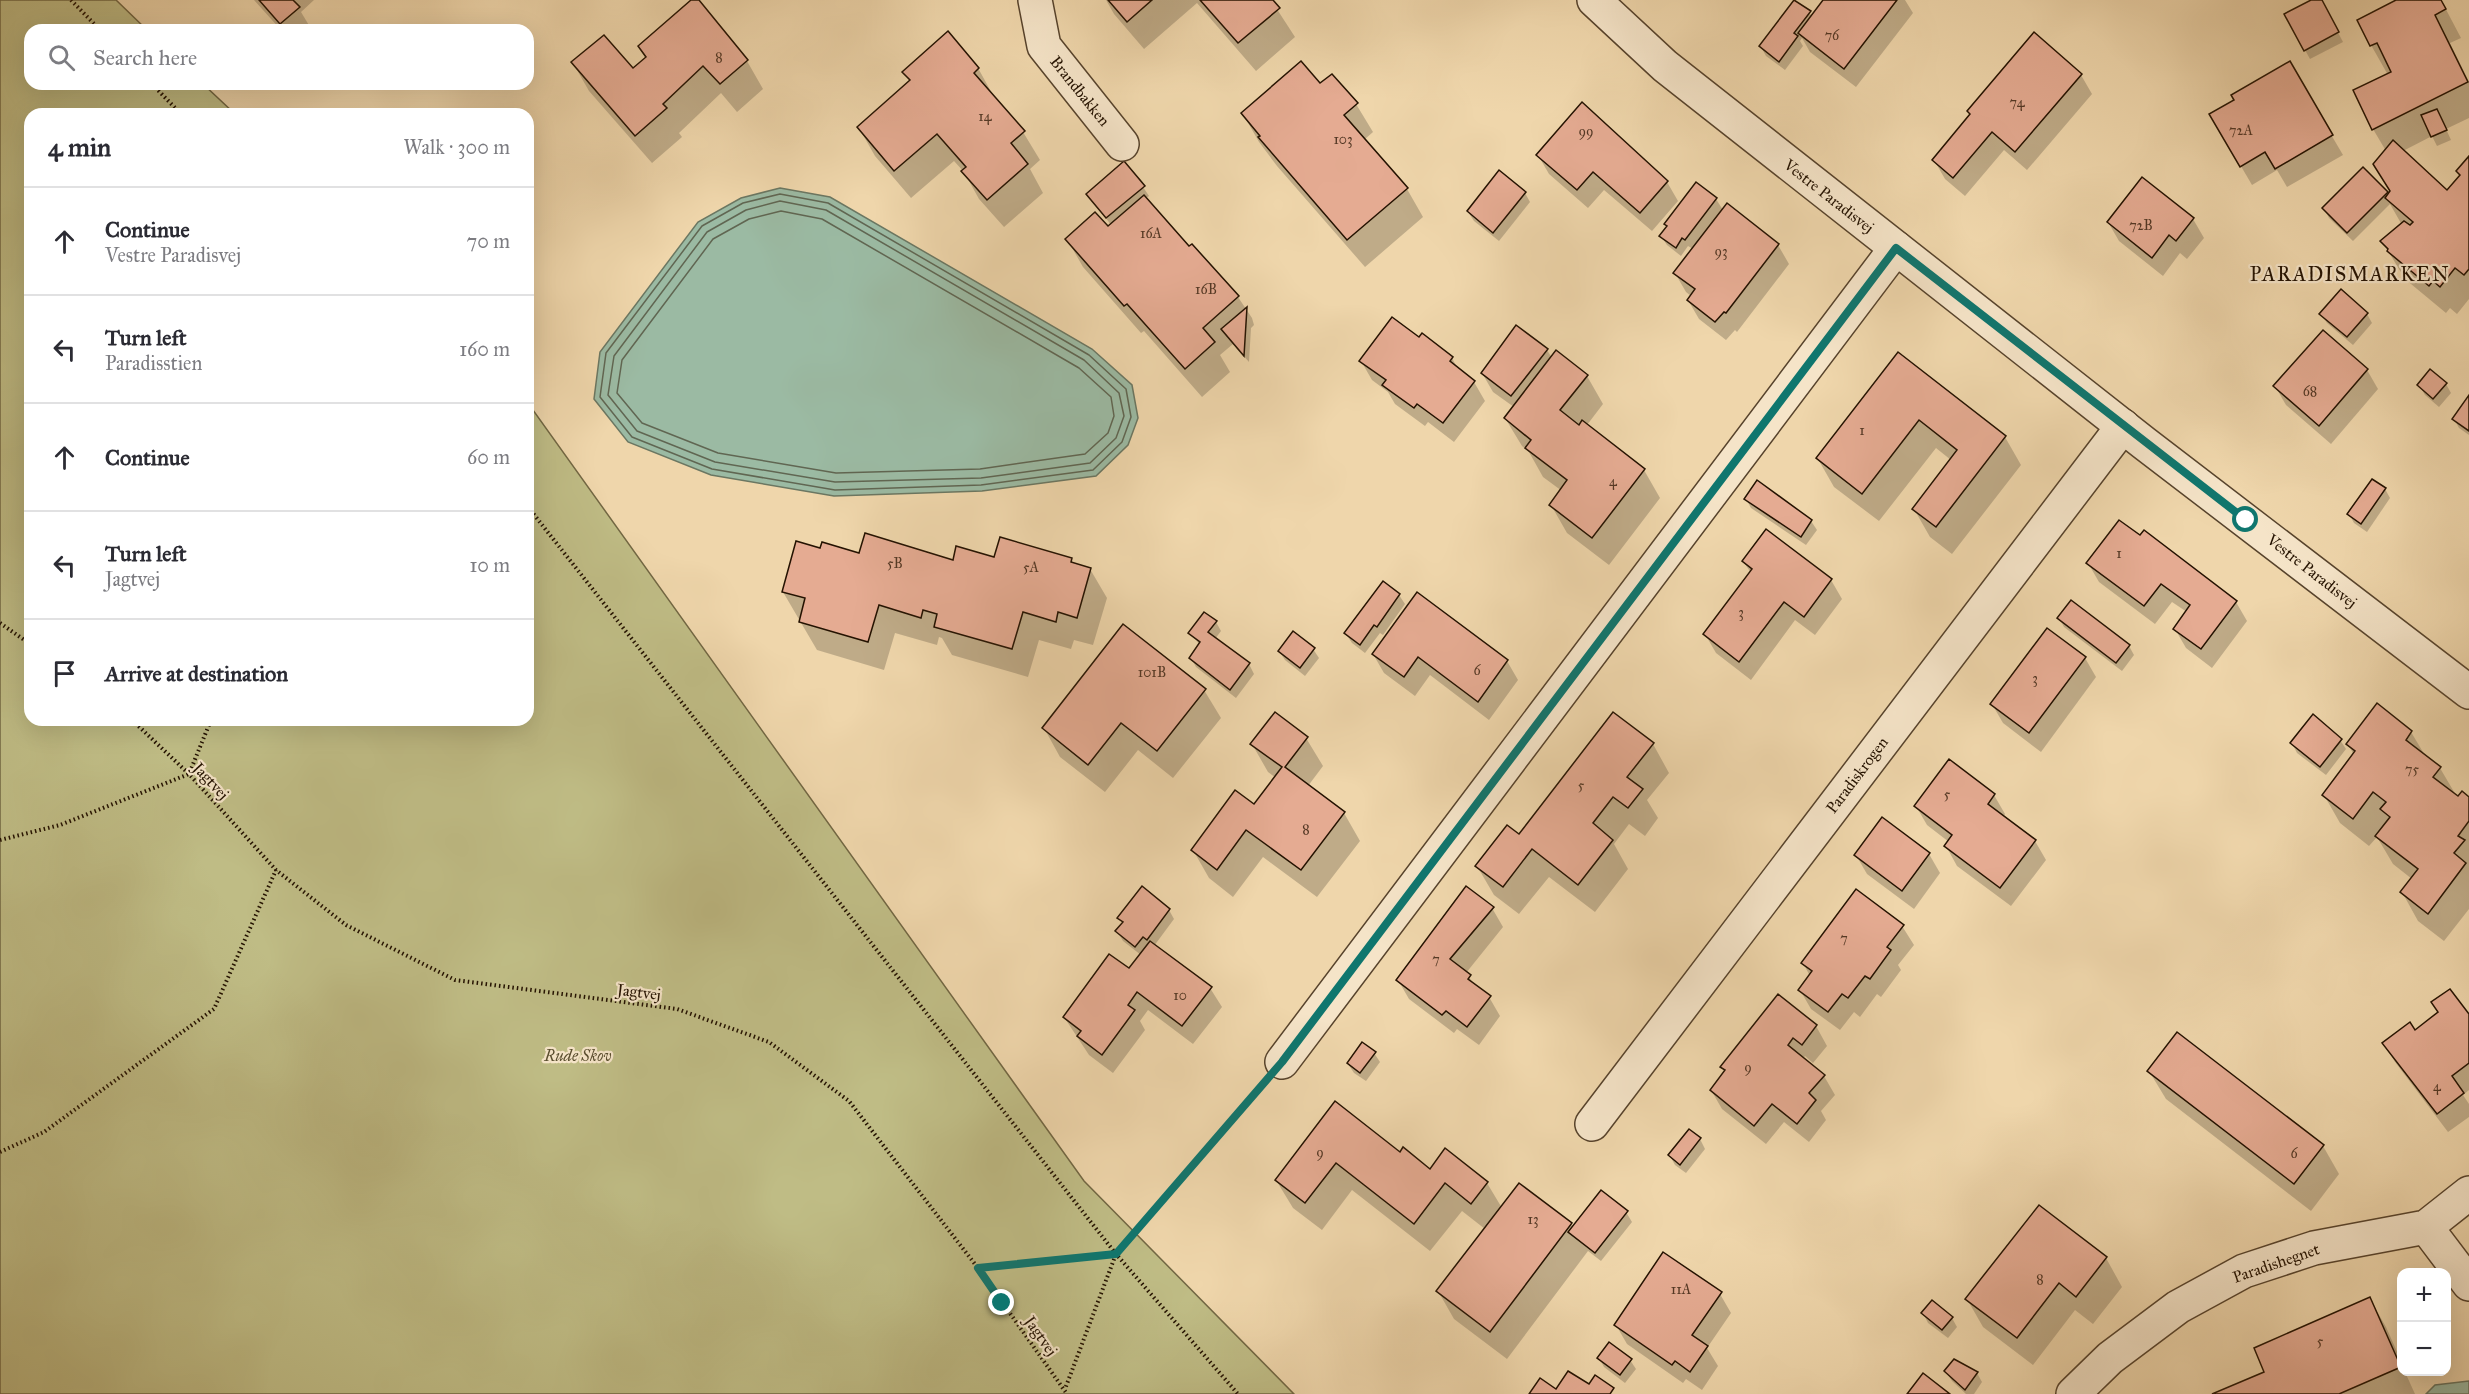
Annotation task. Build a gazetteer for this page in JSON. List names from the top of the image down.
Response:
{
  "streets": {
    "street": [
      "Brandbakken",
      "Vestre Paradisvej",
      "Paradiskrogen",
      "Paradishegnet"
    ],
    "path": ["Jagtvej"]
  },
  "crossings": [
    ["Vestre Paradisvej", "Paradiskrogen"]
  ],
  "districts": ["PARADISMARKEN"],
  "parks": ["Rude Skov"],
  "house_numbers": [
    "76",
    "8",
    "74",
    "14",
    "72A",
    "99",
    "103",
    "72B",
    "16A",
    "93",
    "16B",
    "68",
    "1",
    "4",
    "1",
    "5B",
    "5A",
    "3",
    "6",
    "101B",
    "3",
    "75",
    "5",
    "5",
    "8",
    "7",
    "7",
    "10",
    "9",
    "4",
    "9",
    "6",
    "13",
    "8",
    "11A",
    "5"
  ],
  "page": {
    "search": "Search here",
    "heading": ["4 min", "Walk · 300 m"],
    "list": [
      ["Continue", "Vestre Paradisvej", "70 m"],
      ["Turn left", "Paradisstien", "160 m"],
      ["Continue", "60 m"],
      ["Turn left", "Jagtvej", "10 m"],
      "Arrive at destination"
    ],
    "map_buttons": ["+", "−"]
  }
}
